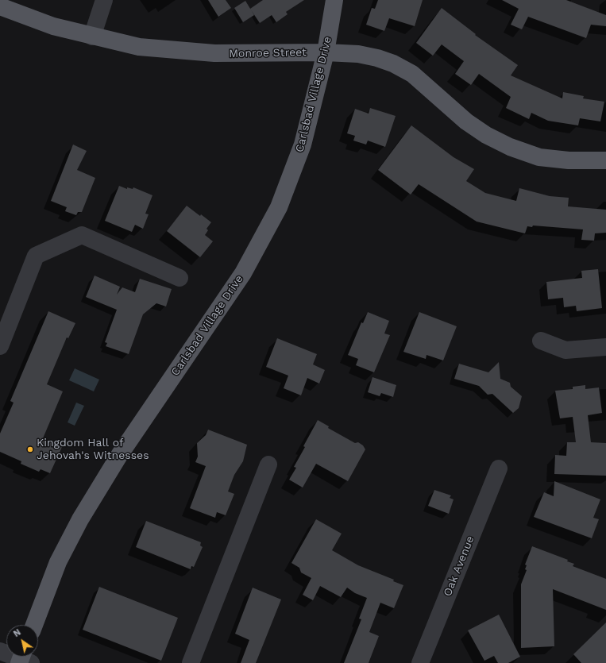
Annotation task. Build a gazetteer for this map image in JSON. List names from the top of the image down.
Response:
{
  "streets": {
    "main road": ["Monroe Street", "Carlsbad Village Drive"],
    "street": ["Oak Avenue"]
  },
  "crossings": [
    ["Monroe Street", "Carlsbad Village Drive"]
  ],
  "places": ["Kingdom Hall of Jehovah's Witnesses"],
  "north": "top left"
}
